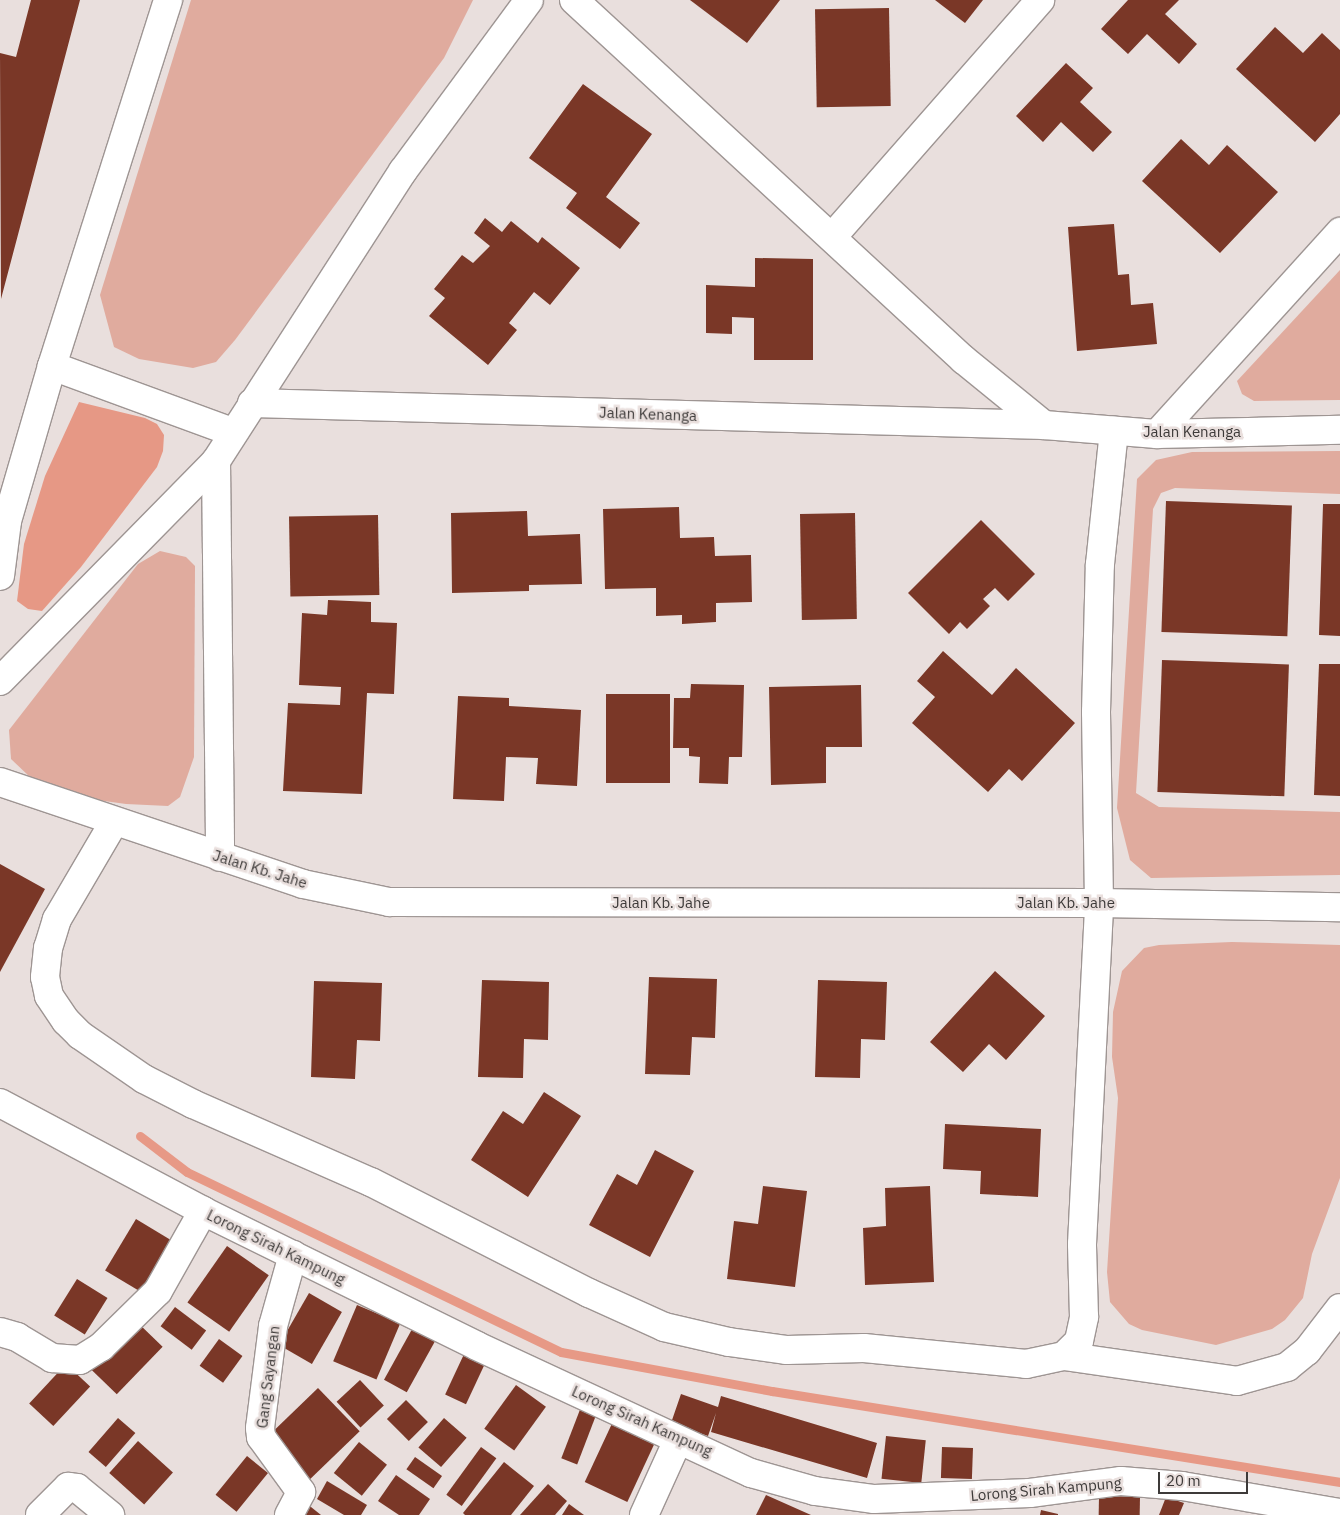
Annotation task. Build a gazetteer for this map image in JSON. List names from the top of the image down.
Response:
{
  "streets": {
    "street": [
      "Jalan Kenanga",
      "Jalan Kb. Jahe",
      "Lorong Sirah Kampung",
      "Gang Sayangan"
    ]
  },
  "crossings": [
    ["Lorong Sirah Kampung", "Gang Sayangan"]
  ],
  "scale_bar": "20 m"
}
